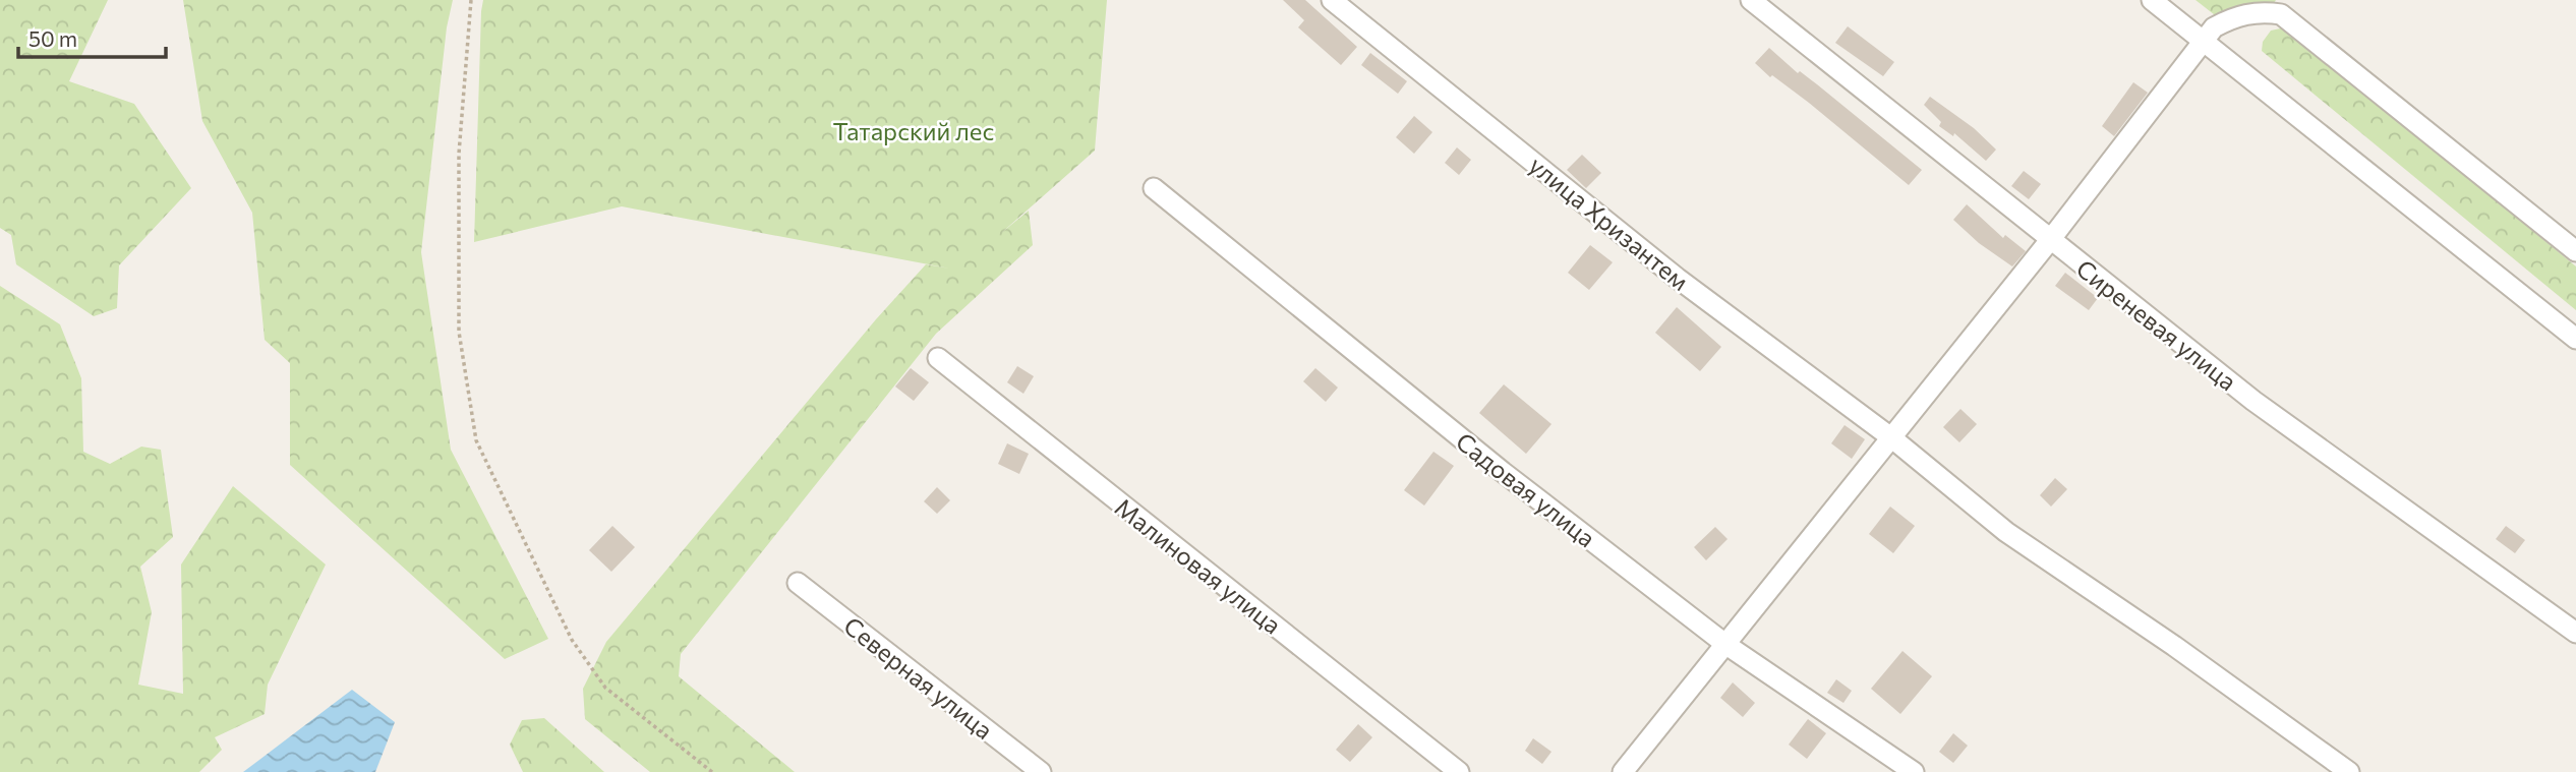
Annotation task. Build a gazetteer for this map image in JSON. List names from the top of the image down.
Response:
{
  "streets": {
    "street": [
      "улица Хризантем",
      "Сиреневая улица",
      "Садовая улица",
      "Малиновая улица",
      "Северная улица"
    ]
  },
  "parks": ["Татарский лес"],
  "scale_bar": "50 m"
}
